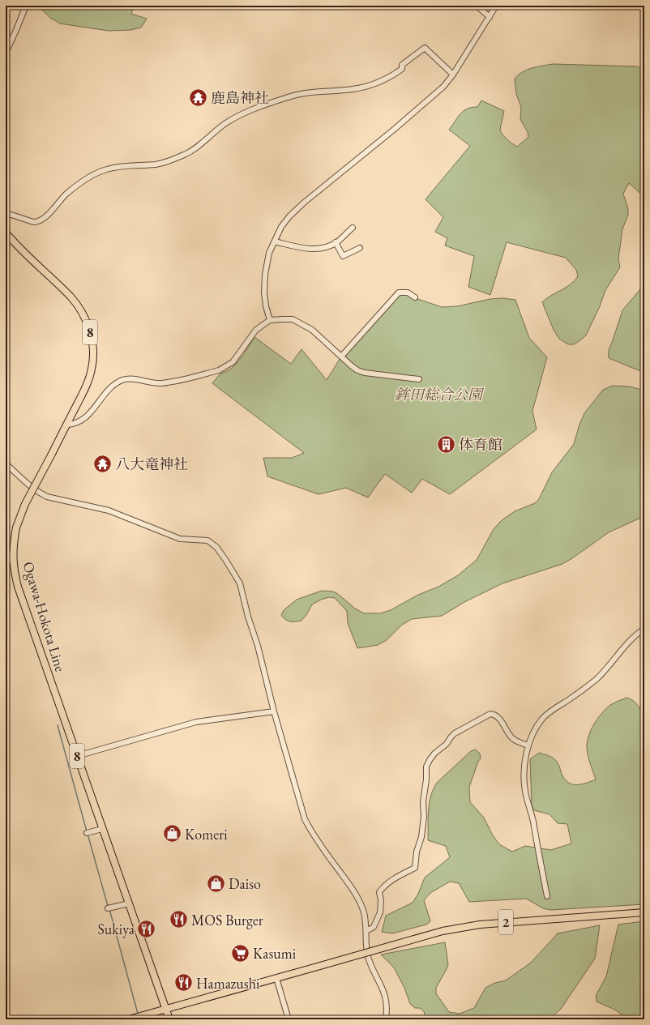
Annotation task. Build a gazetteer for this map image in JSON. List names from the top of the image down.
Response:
{
  "streets": {
    "main road": ["8", "Ogawa-Hokota Line", "2"]
  },
  "crossings": [
    ["Ogawa-Hokota Line", "2"]
  ],
  "parks": ["鉾田総合公園"],
  "places": {
    "temple": ["鹿島神社", "八大竜神社"],
    "building": ["体育館"],
    "shop": ["Komeri", "Daiso"],
    "restaurant": ["MOS Burger", "Sukiya", "Hamazushi"],
    "supermarket": ["Kasumi"]
  }
}
